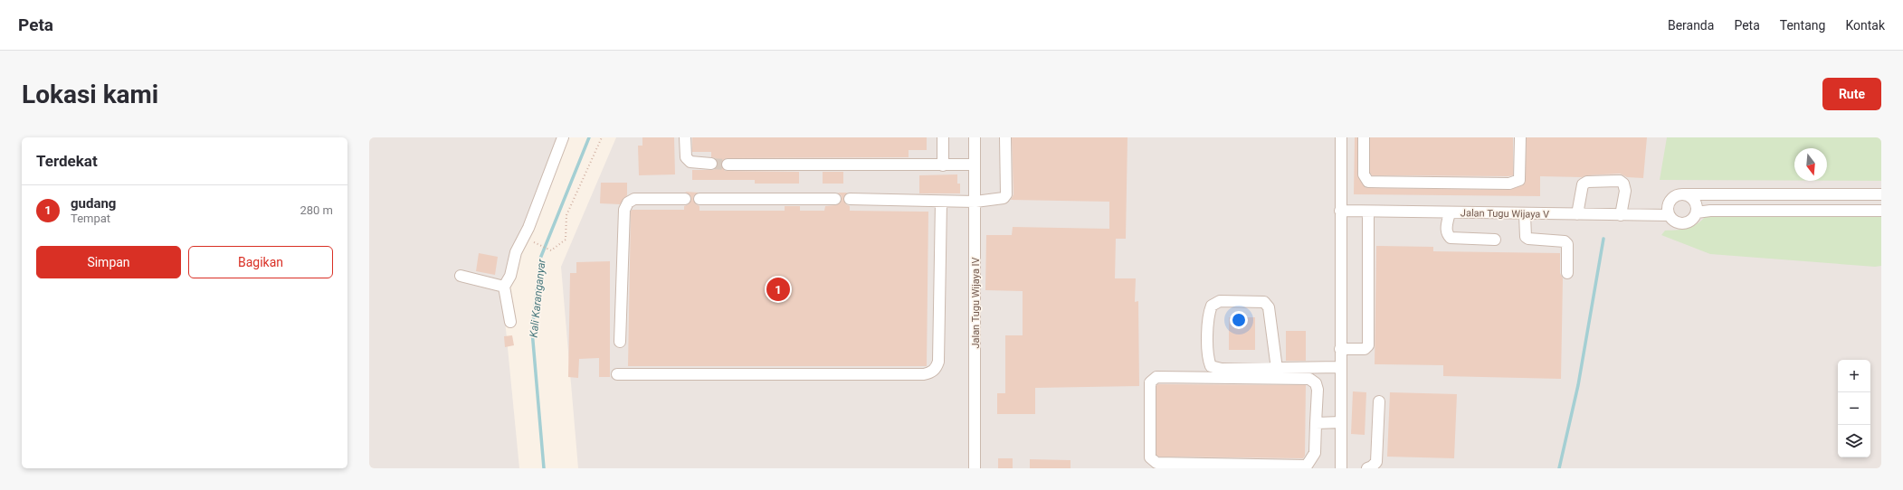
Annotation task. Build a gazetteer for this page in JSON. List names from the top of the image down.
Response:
{
  "streets": {
    "street": ["Jalan Tugu Wijaya V", "Jalan Tugu Wijaya IV"]
  },
  "water": ["Kali Karanganyar"],
  "north": "bottom",
  "page": {
    "header": "Peta",
    "nav": [
      "Beranda",
      "Peta",
      "Tentang",
      "Kontak"
    ],
    "buttons": [
      "Rute",
      ["Simpan", "Bagikan"]
    ],
    "title": "Lokasi kami",
    "heading": "Terdekat",
    "list": [
      {
        "mark": "1",
        "name": "gudang",
        "note": "Tempat",
        "value": "280 m"
      }
    ],
    "pins": "1",
    "map_buttons": ["+", "−"]
  }
}
